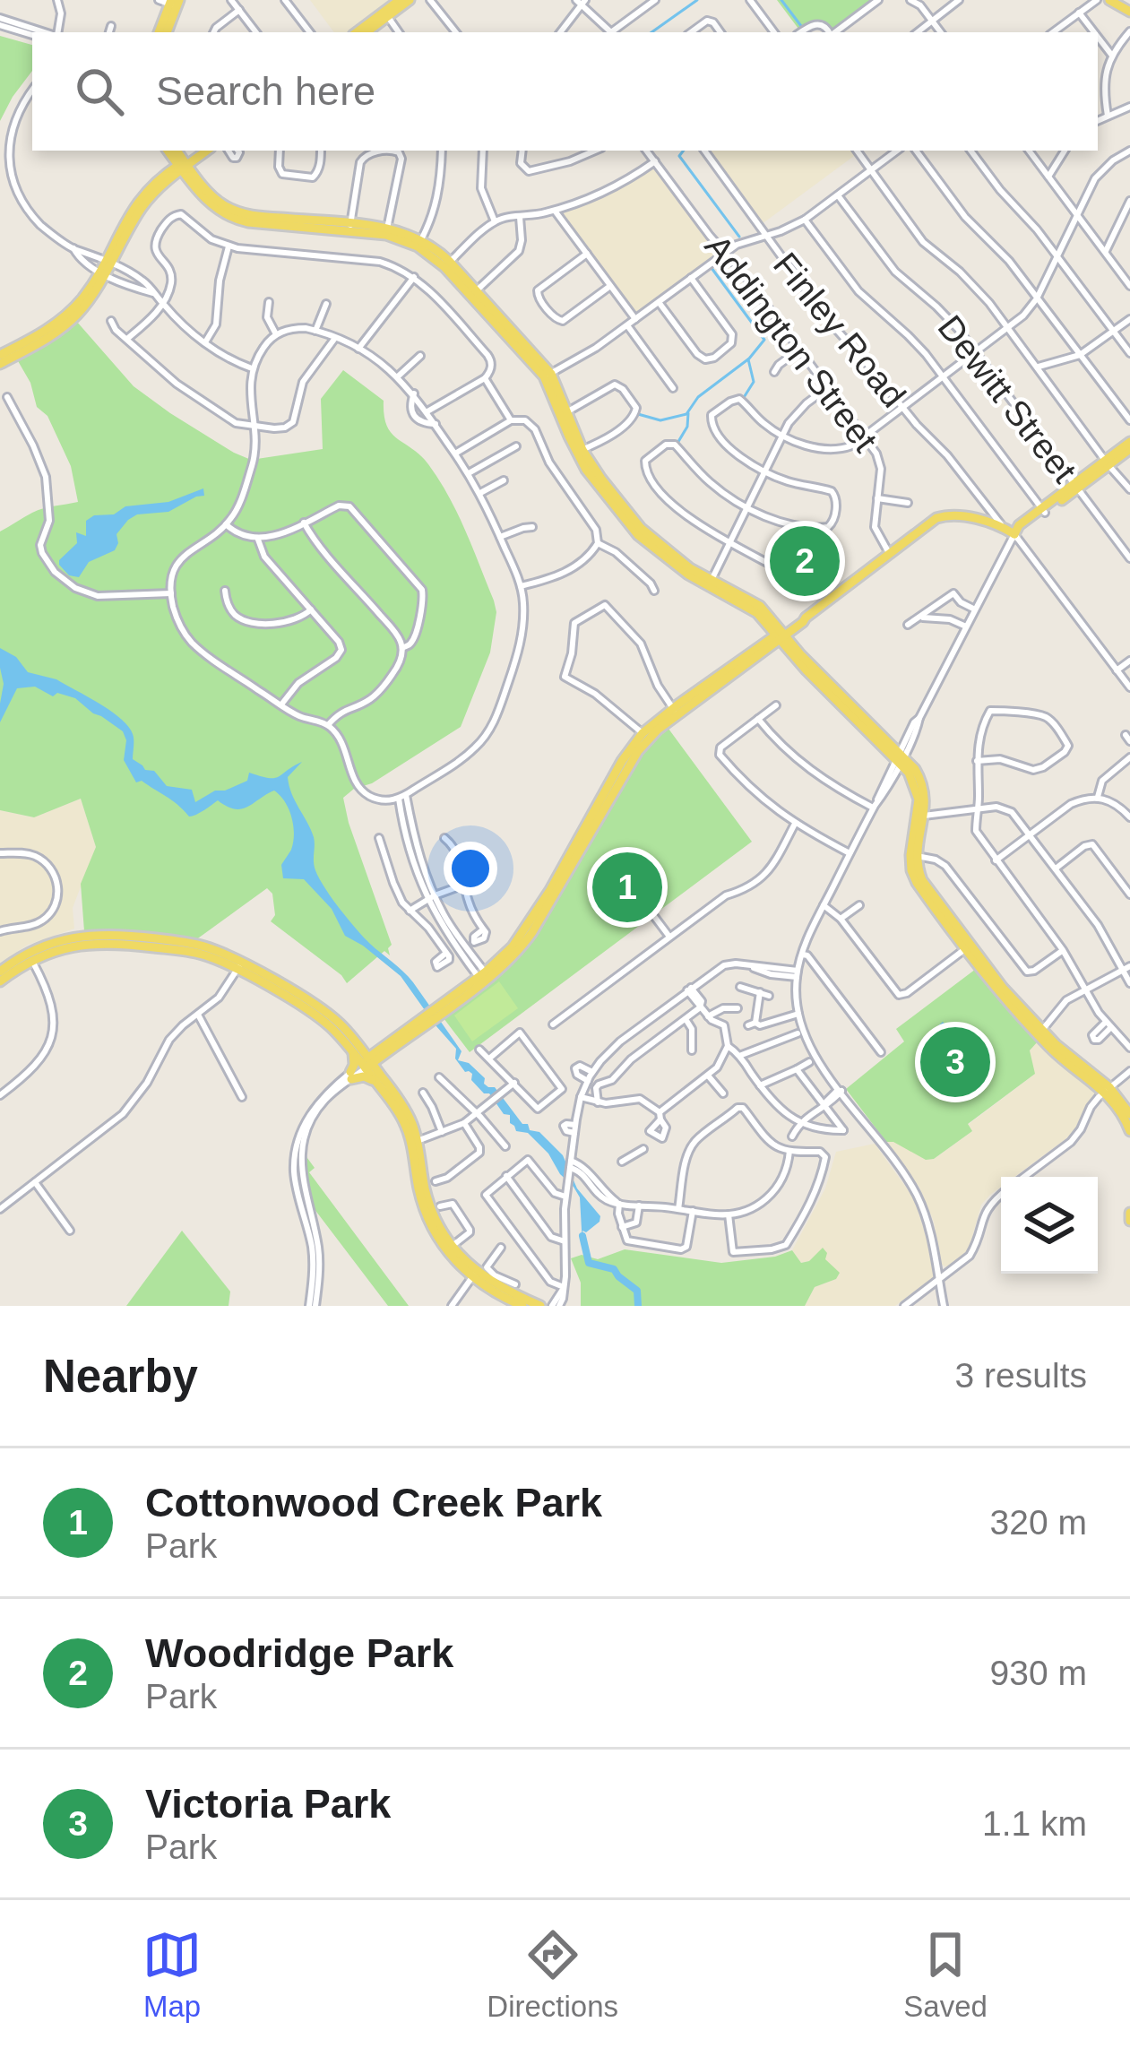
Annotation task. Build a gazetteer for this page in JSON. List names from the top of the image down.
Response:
{
  "streets": {
    "street": ["Finley Road", "Addington Street", "Dewitt Street"]
  },
  "page": {
    "search": "Search here",
    "pins": ["2", "1", "3"],
    "heading": ["Nearby", "3 results"],
    "list": [
      {
        "mark": "1",
        "name": "Cottonwood Creek Park",
        "note": "Park",
        "value": "320 m"
      },
      {
        "mark": "2",
        "name": "Woodridge Park",
        "note": "Park",
        "value": "930 m"
      },
      {
        "mark": "3",
        "name": "Victoria Park",
        "note": "Park",
        "value": "1.1 km"
      }
    ],
    "nav": ["Map", "Directions", "Saved"]
  }
}
